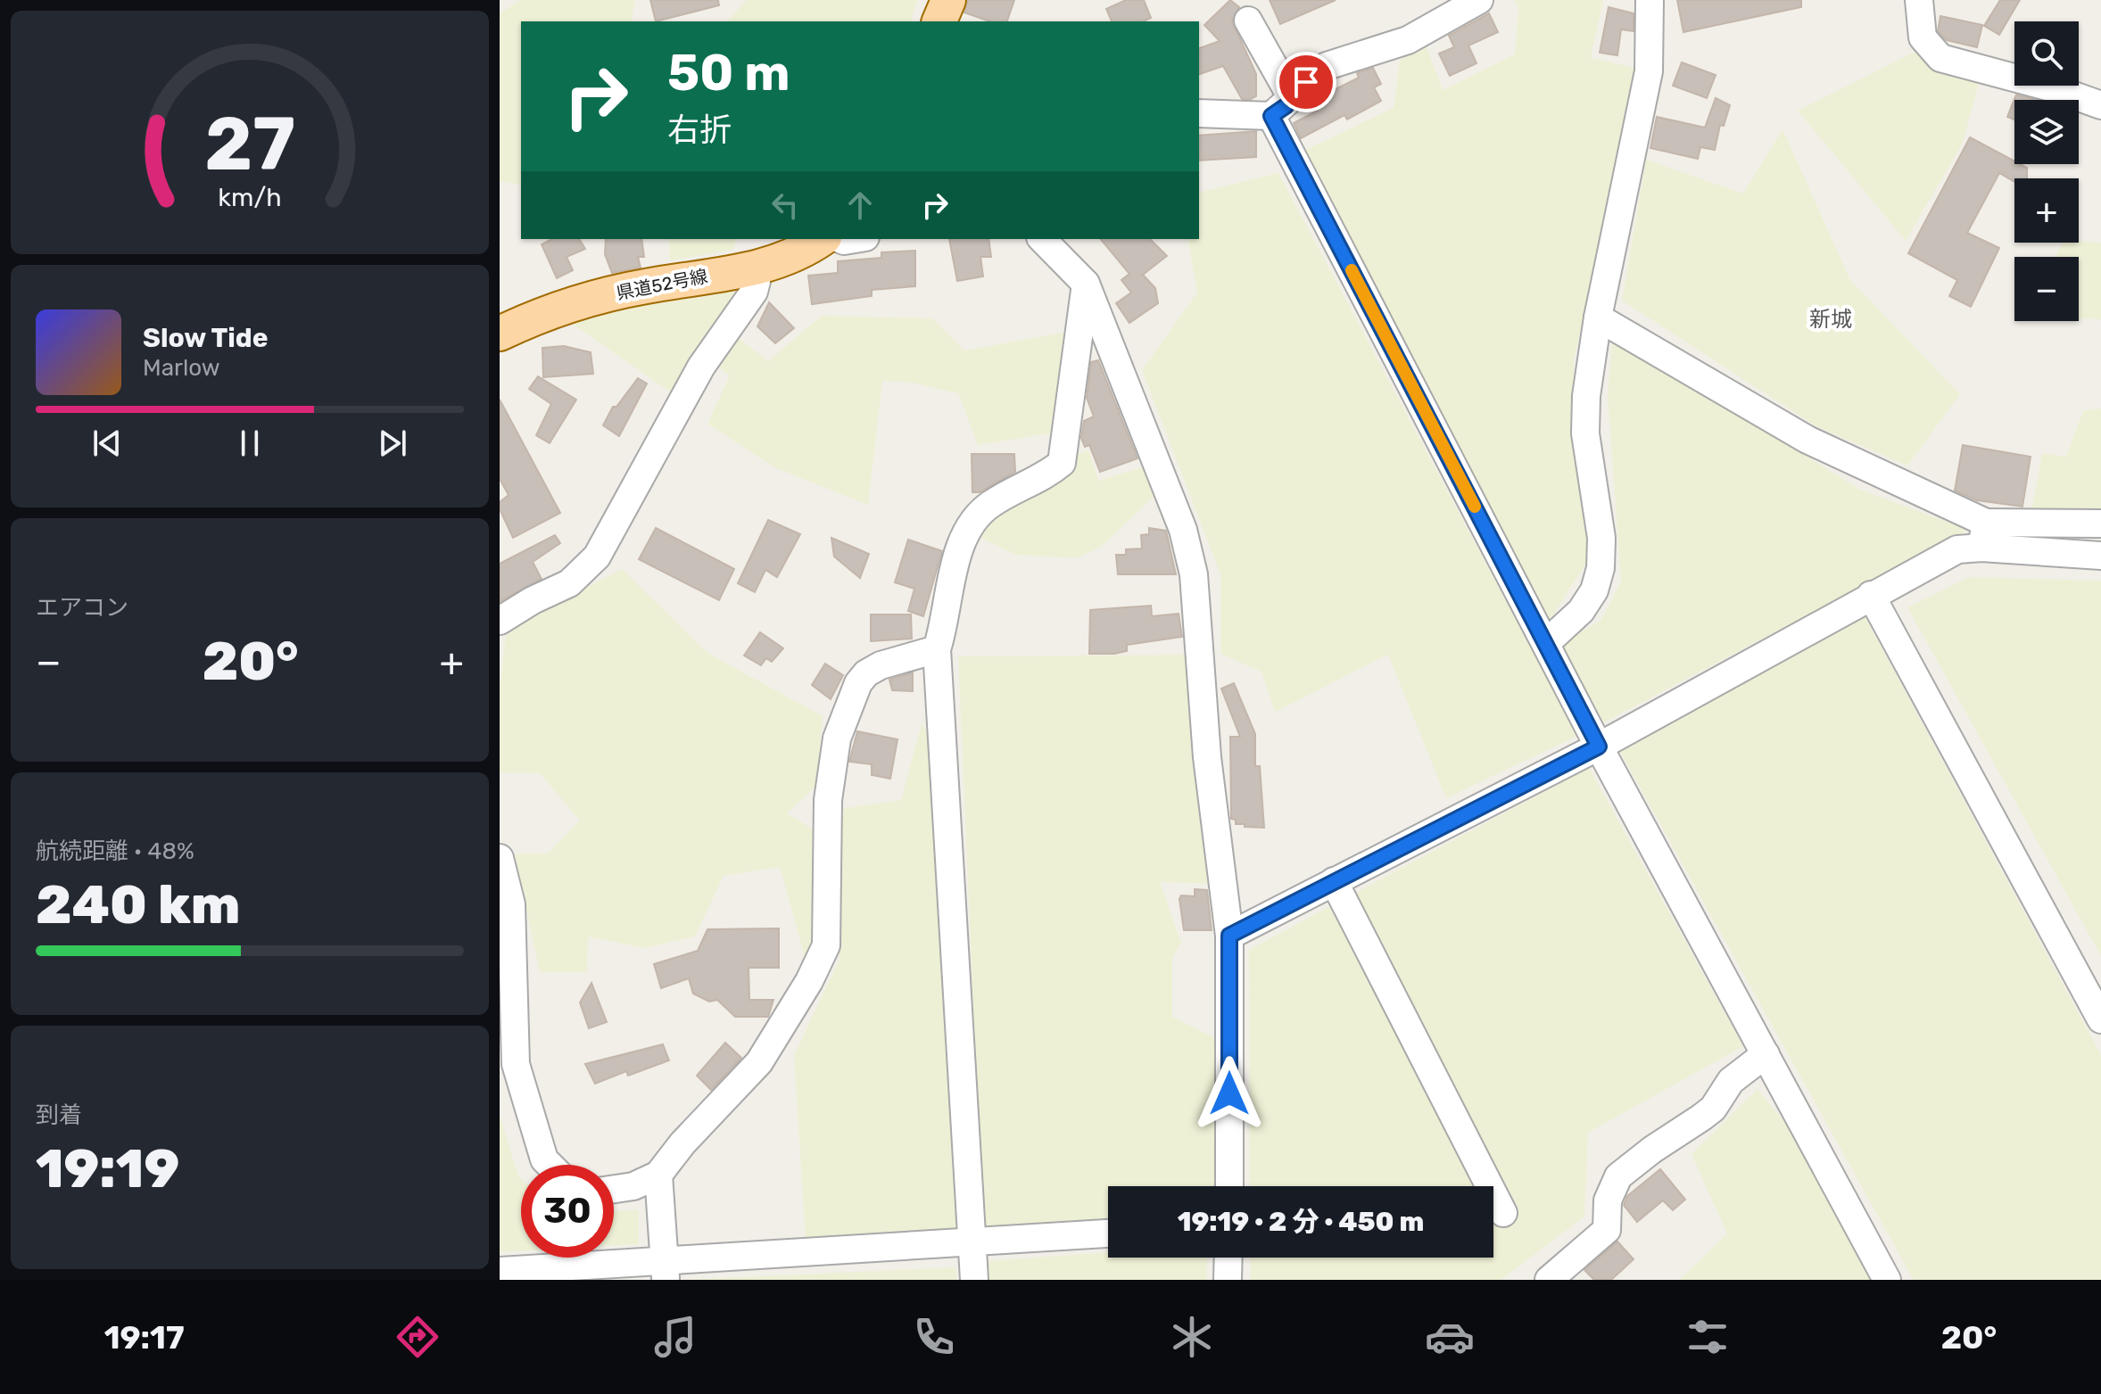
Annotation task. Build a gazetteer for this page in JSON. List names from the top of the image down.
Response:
{
  "streets": {
    "main road": ["県道52号線"]
  },
  "districts": ["新城"],
  "page": {
    "map_buttons": ["+", "−"],
    "turn": ["50 m", "右折"],
    "song": ["Slow Tide", "Marlow"],
    "tile": [
      "エアコン",
      ["航続距離 · 48%", "240 km"],
      ["到着", "19:19"]
    ],
    "heat": ["−", "20°", "+"],
    "limit": "30",
    "trip": "19:19 · 2 分 · 450 m",
    "tabs": ["19:17", "20°"],
    "gauge": ["27", "km/h"]
  }
}
